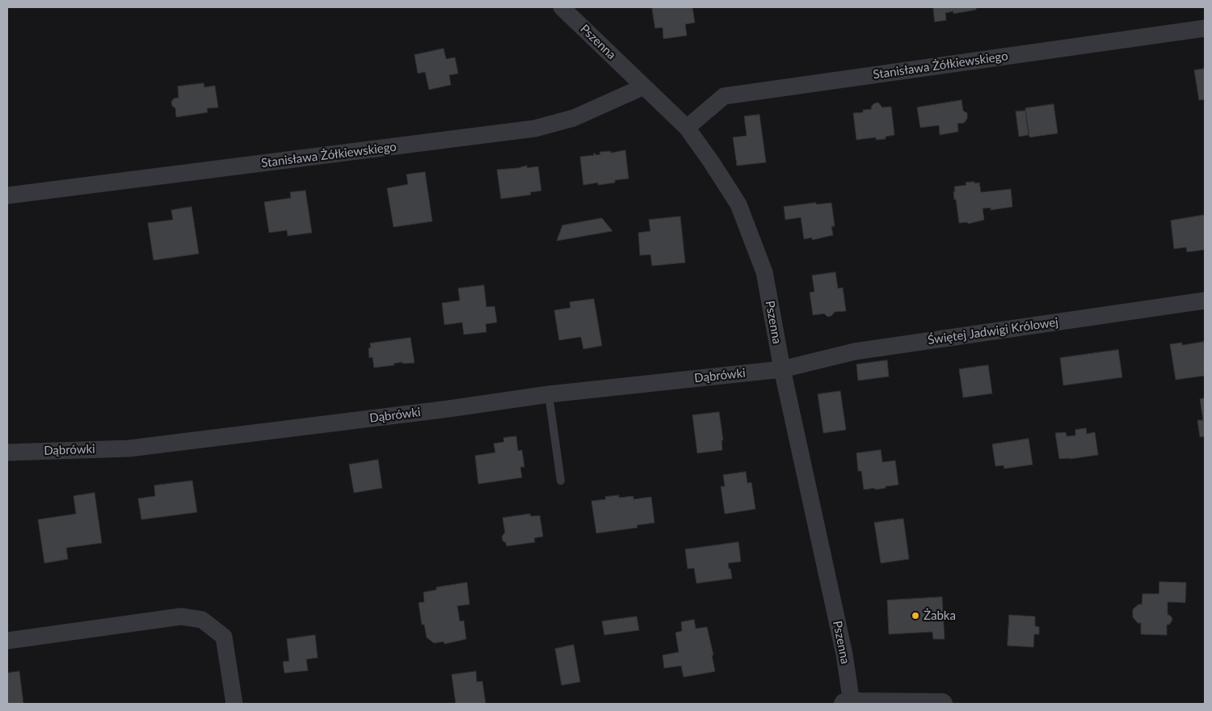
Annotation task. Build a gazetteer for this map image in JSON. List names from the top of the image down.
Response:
{
  "streets": {
    "street": [
      "Pszenna",
      "Stanisława Żółkiewskiego",
      "Świętej Jadwigi Królowej",
      "Dąbrówki"
    ]
  },
  "crossings": [
    ["Pszenna", "Stanisława Żółkiewskiego"],
    ["Pszenna", "Świętej Jadwigi Królowej"],
    ["Pszenna", "Dąbrówki"],
    ["Świętej Jadwigi Królowej", "Dąbrówki"]
  ],
  "places": ["Żabka"]
}
